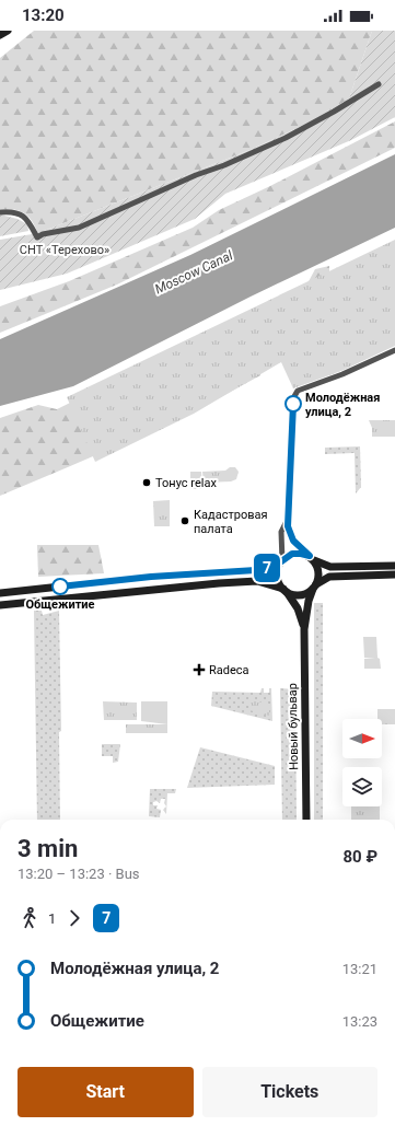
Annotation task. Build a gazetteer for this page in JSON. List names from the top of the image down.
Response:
{
  "streets": {
    "main road": ["Новый бульвар"]
  },
  "water": ["Moscow Canal"],
  "parks": ["СНТ «Терехово»"],
  "places": {
    "other": [
      "Молодёжная улица, 2",
      "Тонус relax",
      "Кадастровая палата",
      "Общежитие"
    ],
    "health": ["Radeca"]
  },
  "lines": ["bus line 7"],
  "north": "right",
  "page": {
    "status": "13:20",
    "on_map": "7",
    "heading": ["3 min", "13:20 – 13:23 · Bus", "80 ₽"],
    "legs": ["1", "7"],
    "list": [
      {
        "name": "Молодёжная улица, 2",
        "value": "13:21"
      },
      {
        "name": "Общежитие",
        "value": "13:23"
      }
    ],
    "buttons": ["Start", "Tickets"]
  }
}
